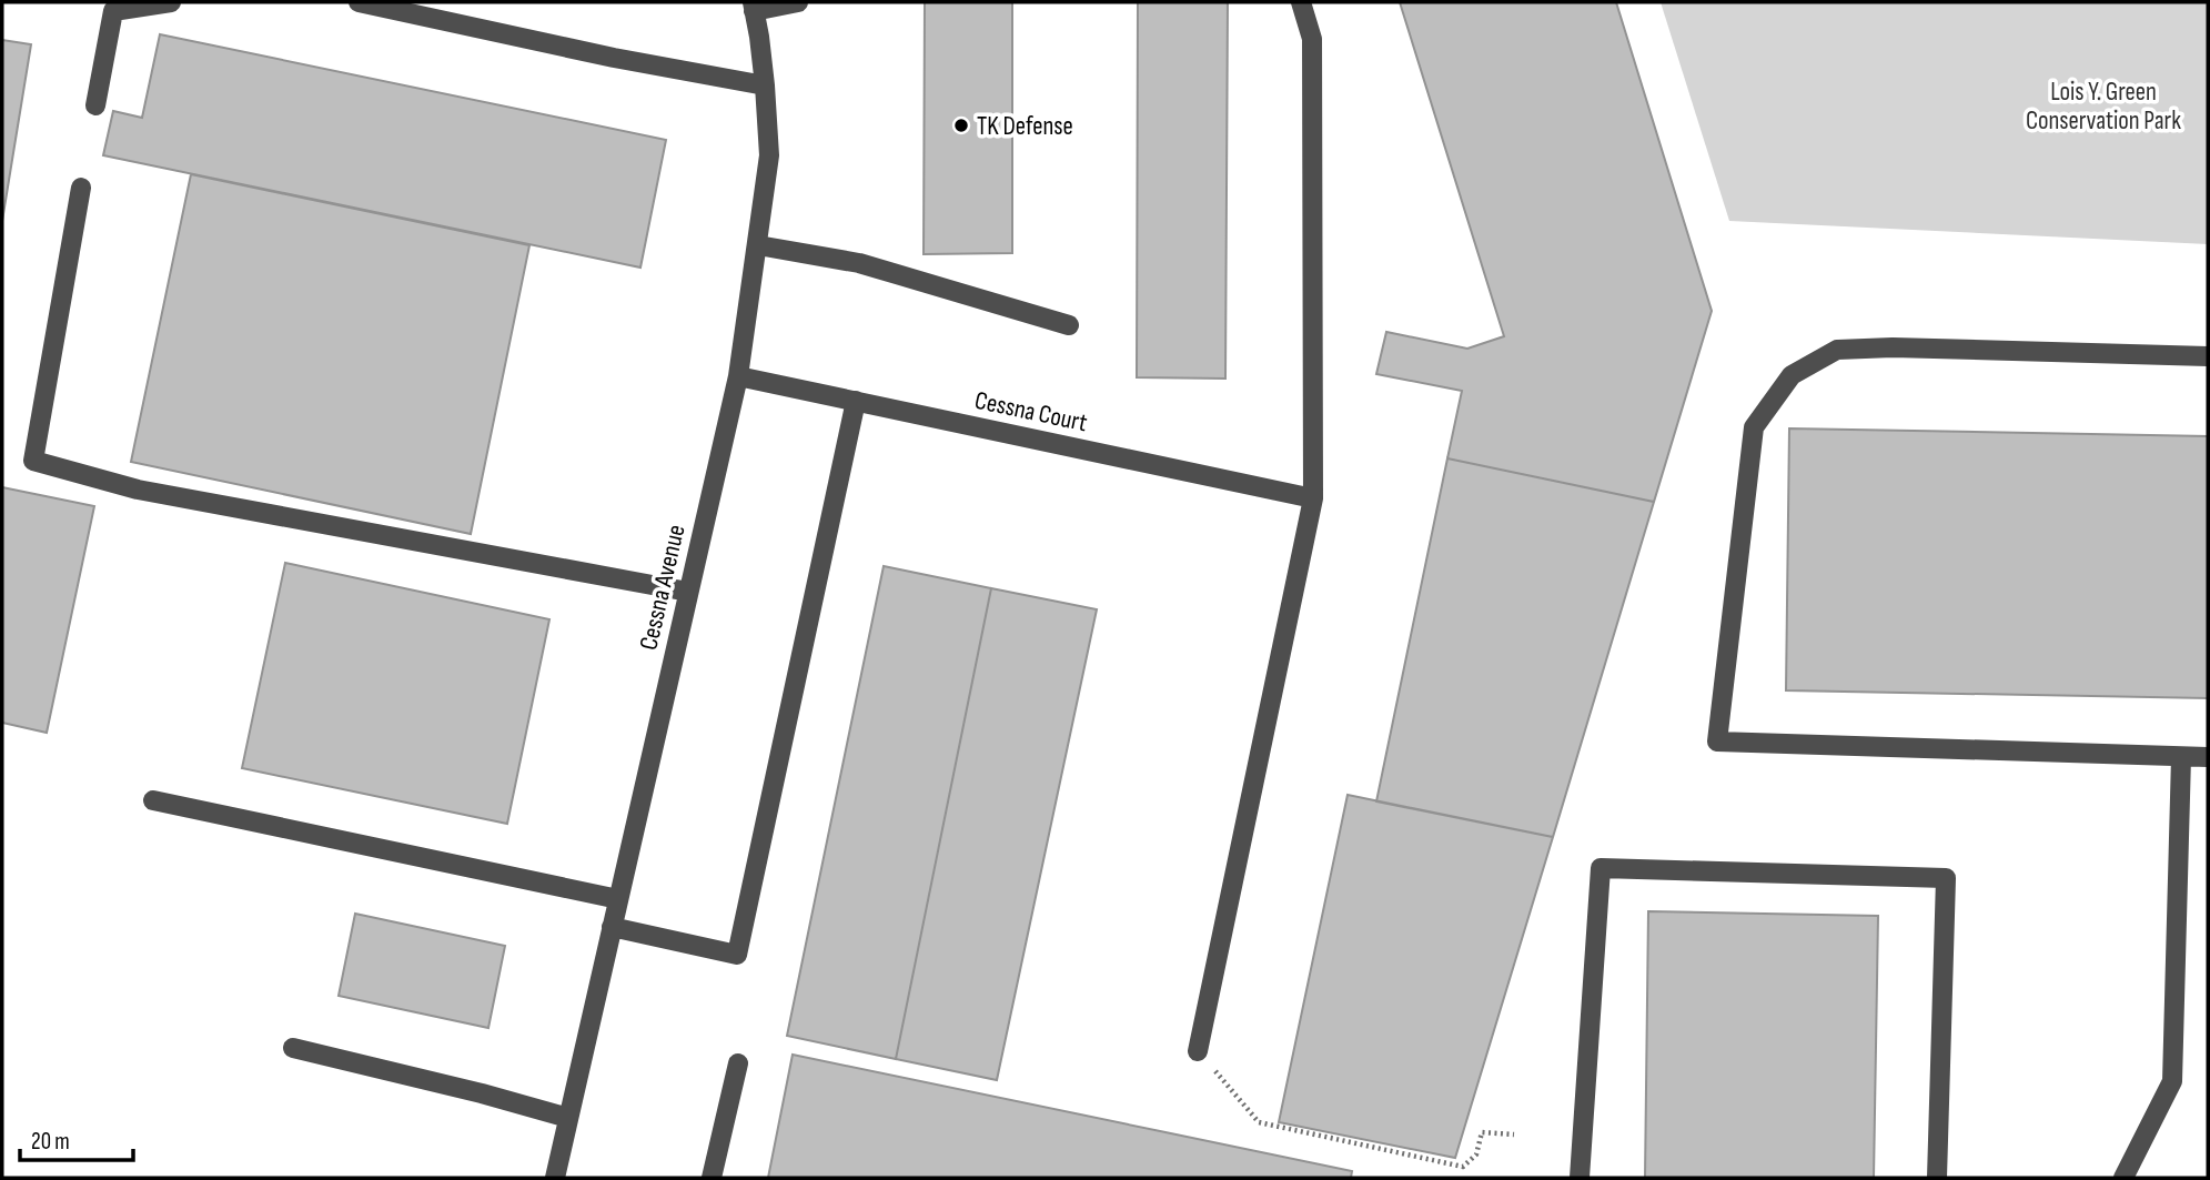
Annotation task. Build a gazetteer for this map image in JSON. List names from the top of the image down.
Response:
{
  "streets": {
    "street": ["Cessna Court", "Cessna Avenue"]
  },
  "crossings": [
    ["Cessna Court", "Cessna Avenue"]
  ],
  "parks": ["Lois Y. Green Conservation Park"],
  "places": ["TK Defense"],
  "scale_bar": "20 m"
}
